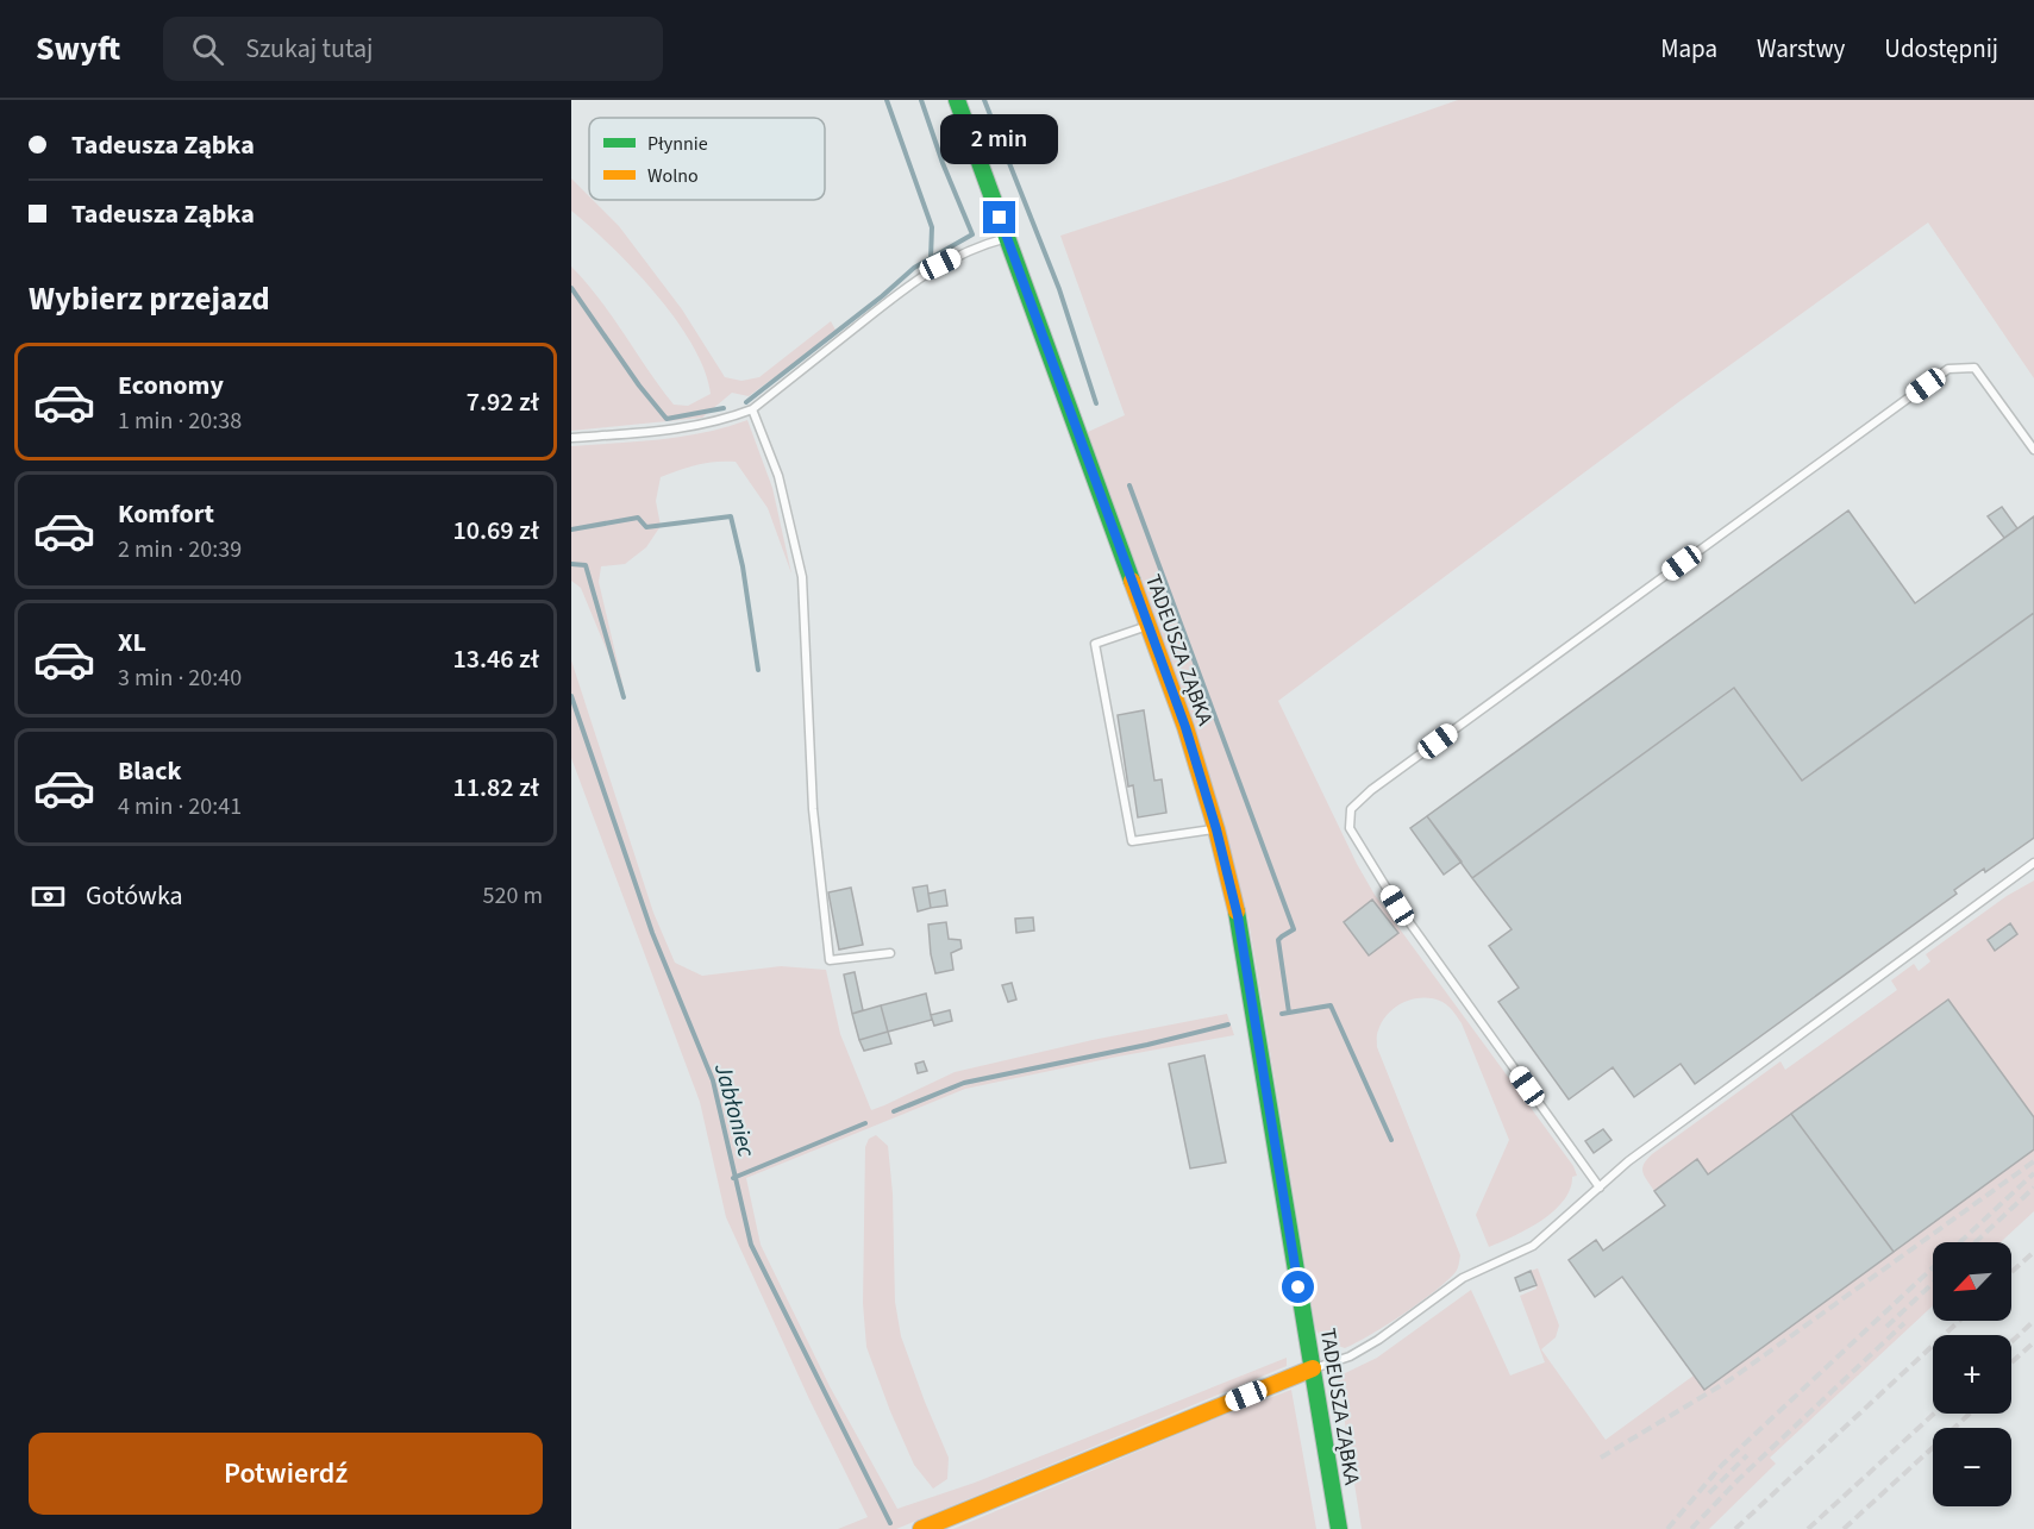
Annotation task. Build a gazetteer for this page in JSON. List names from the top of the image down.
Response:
{
  "streets": {
    "street": ["TADEUSZA ZĄBKA"]
  },
  "water": ["Jabłoniec"],
  "legend": ["Płynnie", "Wolno"],
  "north": "bottom left",
  "page": {
    "header": "Swyft",
    "search": "Szukaj tutaj",
    "nav": ["Mapa", "Warstwy", "Udostępnij"],
    "banner": ["Tadeusza Ząbka", "Tadeusza Ząbka"],
    "bubble": "2 min",
    "heading": "Wybierz przejazd",
    "list": [
      {
        "name": "Economy",
        "note": "1 min · 20:38",
        "value": "7.92 zł"
      },
      {
        "name": "Komfort",
        "note": "2 min · 20:39",
        "value": "10.69 zł"
      },
      {
        "name": "XL",
        "note": "3 min · 20:40",
        "value": "13.46 zł"
      },
      {
        "name": "Black",
        "note": "4 min · 20:41",
        "value": "11.82 zł"
      }
    ],
    "pay": ["Gotówka", "520 m"],
    "map_buttons": ["+", "−"],
    "buttons": "Potwierdź"
  }
}
